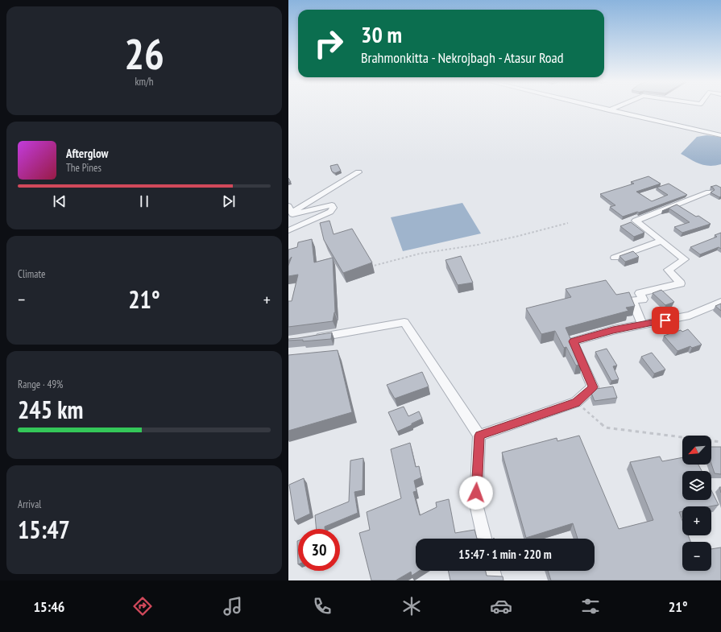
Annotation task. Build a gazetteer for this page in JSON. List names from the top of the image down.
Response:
{
  "north": "bottom left",
  "page": {
    "tile": [
      ["26", "km/h"],
      "Climate",
      ["Range · 49%", "245 km"],
      ["Arrival", "15:47"]
    ],
    "turn": ["30 m", "Brahmonkitta - Nekrojbagh - Atasur Road"],
    "song": ["Afterglow", "The Pines"],
    "heat": ["−", "21°", "+"],
    "map_buttons": ["+", "−"],
    "limit": "30",
    "trip": "15:47 · 1 min · 220 m",
    "tabs": ["15:46", "21°"]
  }
}
